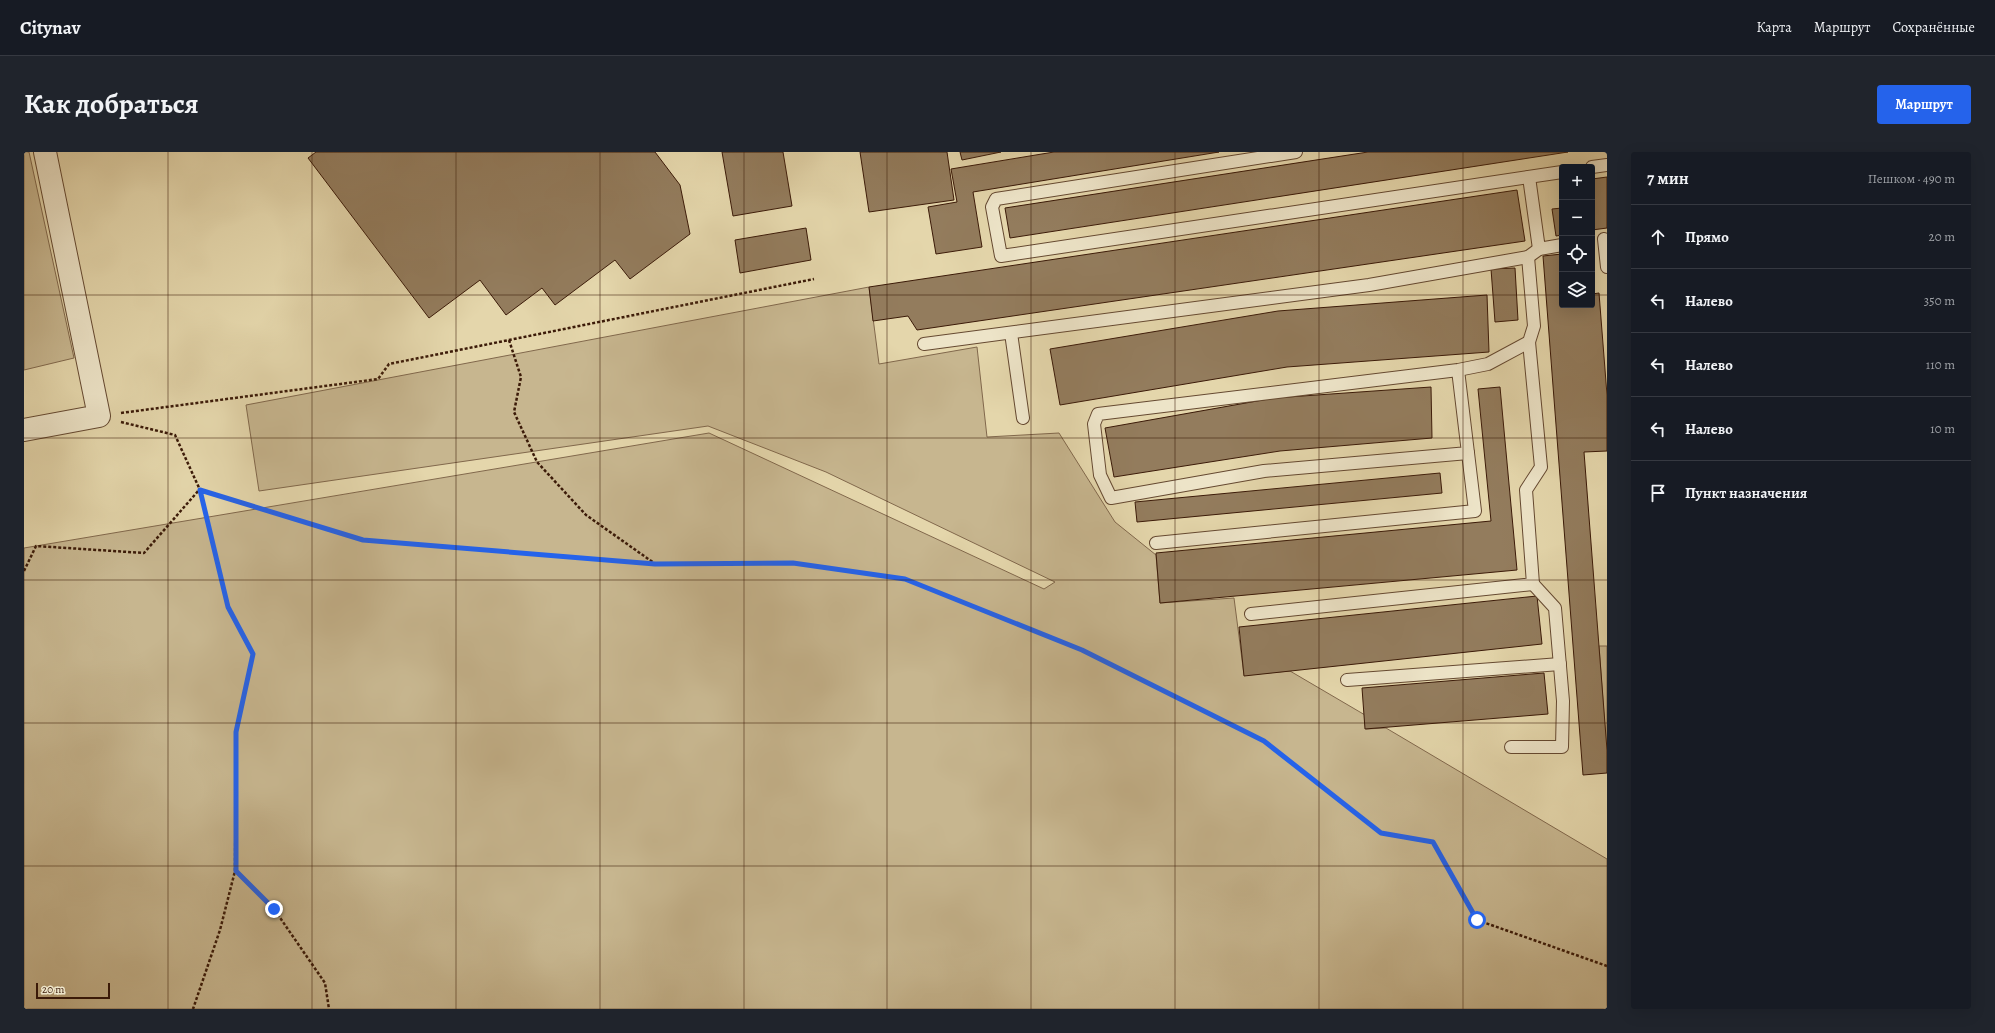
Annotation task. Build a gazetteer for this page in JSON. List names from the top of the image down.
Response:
{
  "scale_bar": "20 m",
  "page": {
    "header": "Citynav",
    "nav": ["Карта", "Маршрут", "Сохранённые"],
    "title": "Как добраться",
    "buttons": "Маршрут",
    "heading": ["7 мин", "Пешком · 490 m"],
    "map_buttons": ["+", "−"],
    "list": [
      ["Прямо", "20 m"],
      ["Налево", "350 m"],
      ["Налево", "110 m"],
      ["Налево", "10 m"],
      "Пункт назначения"
    ],
    "scale": "20 m"
  }
}
